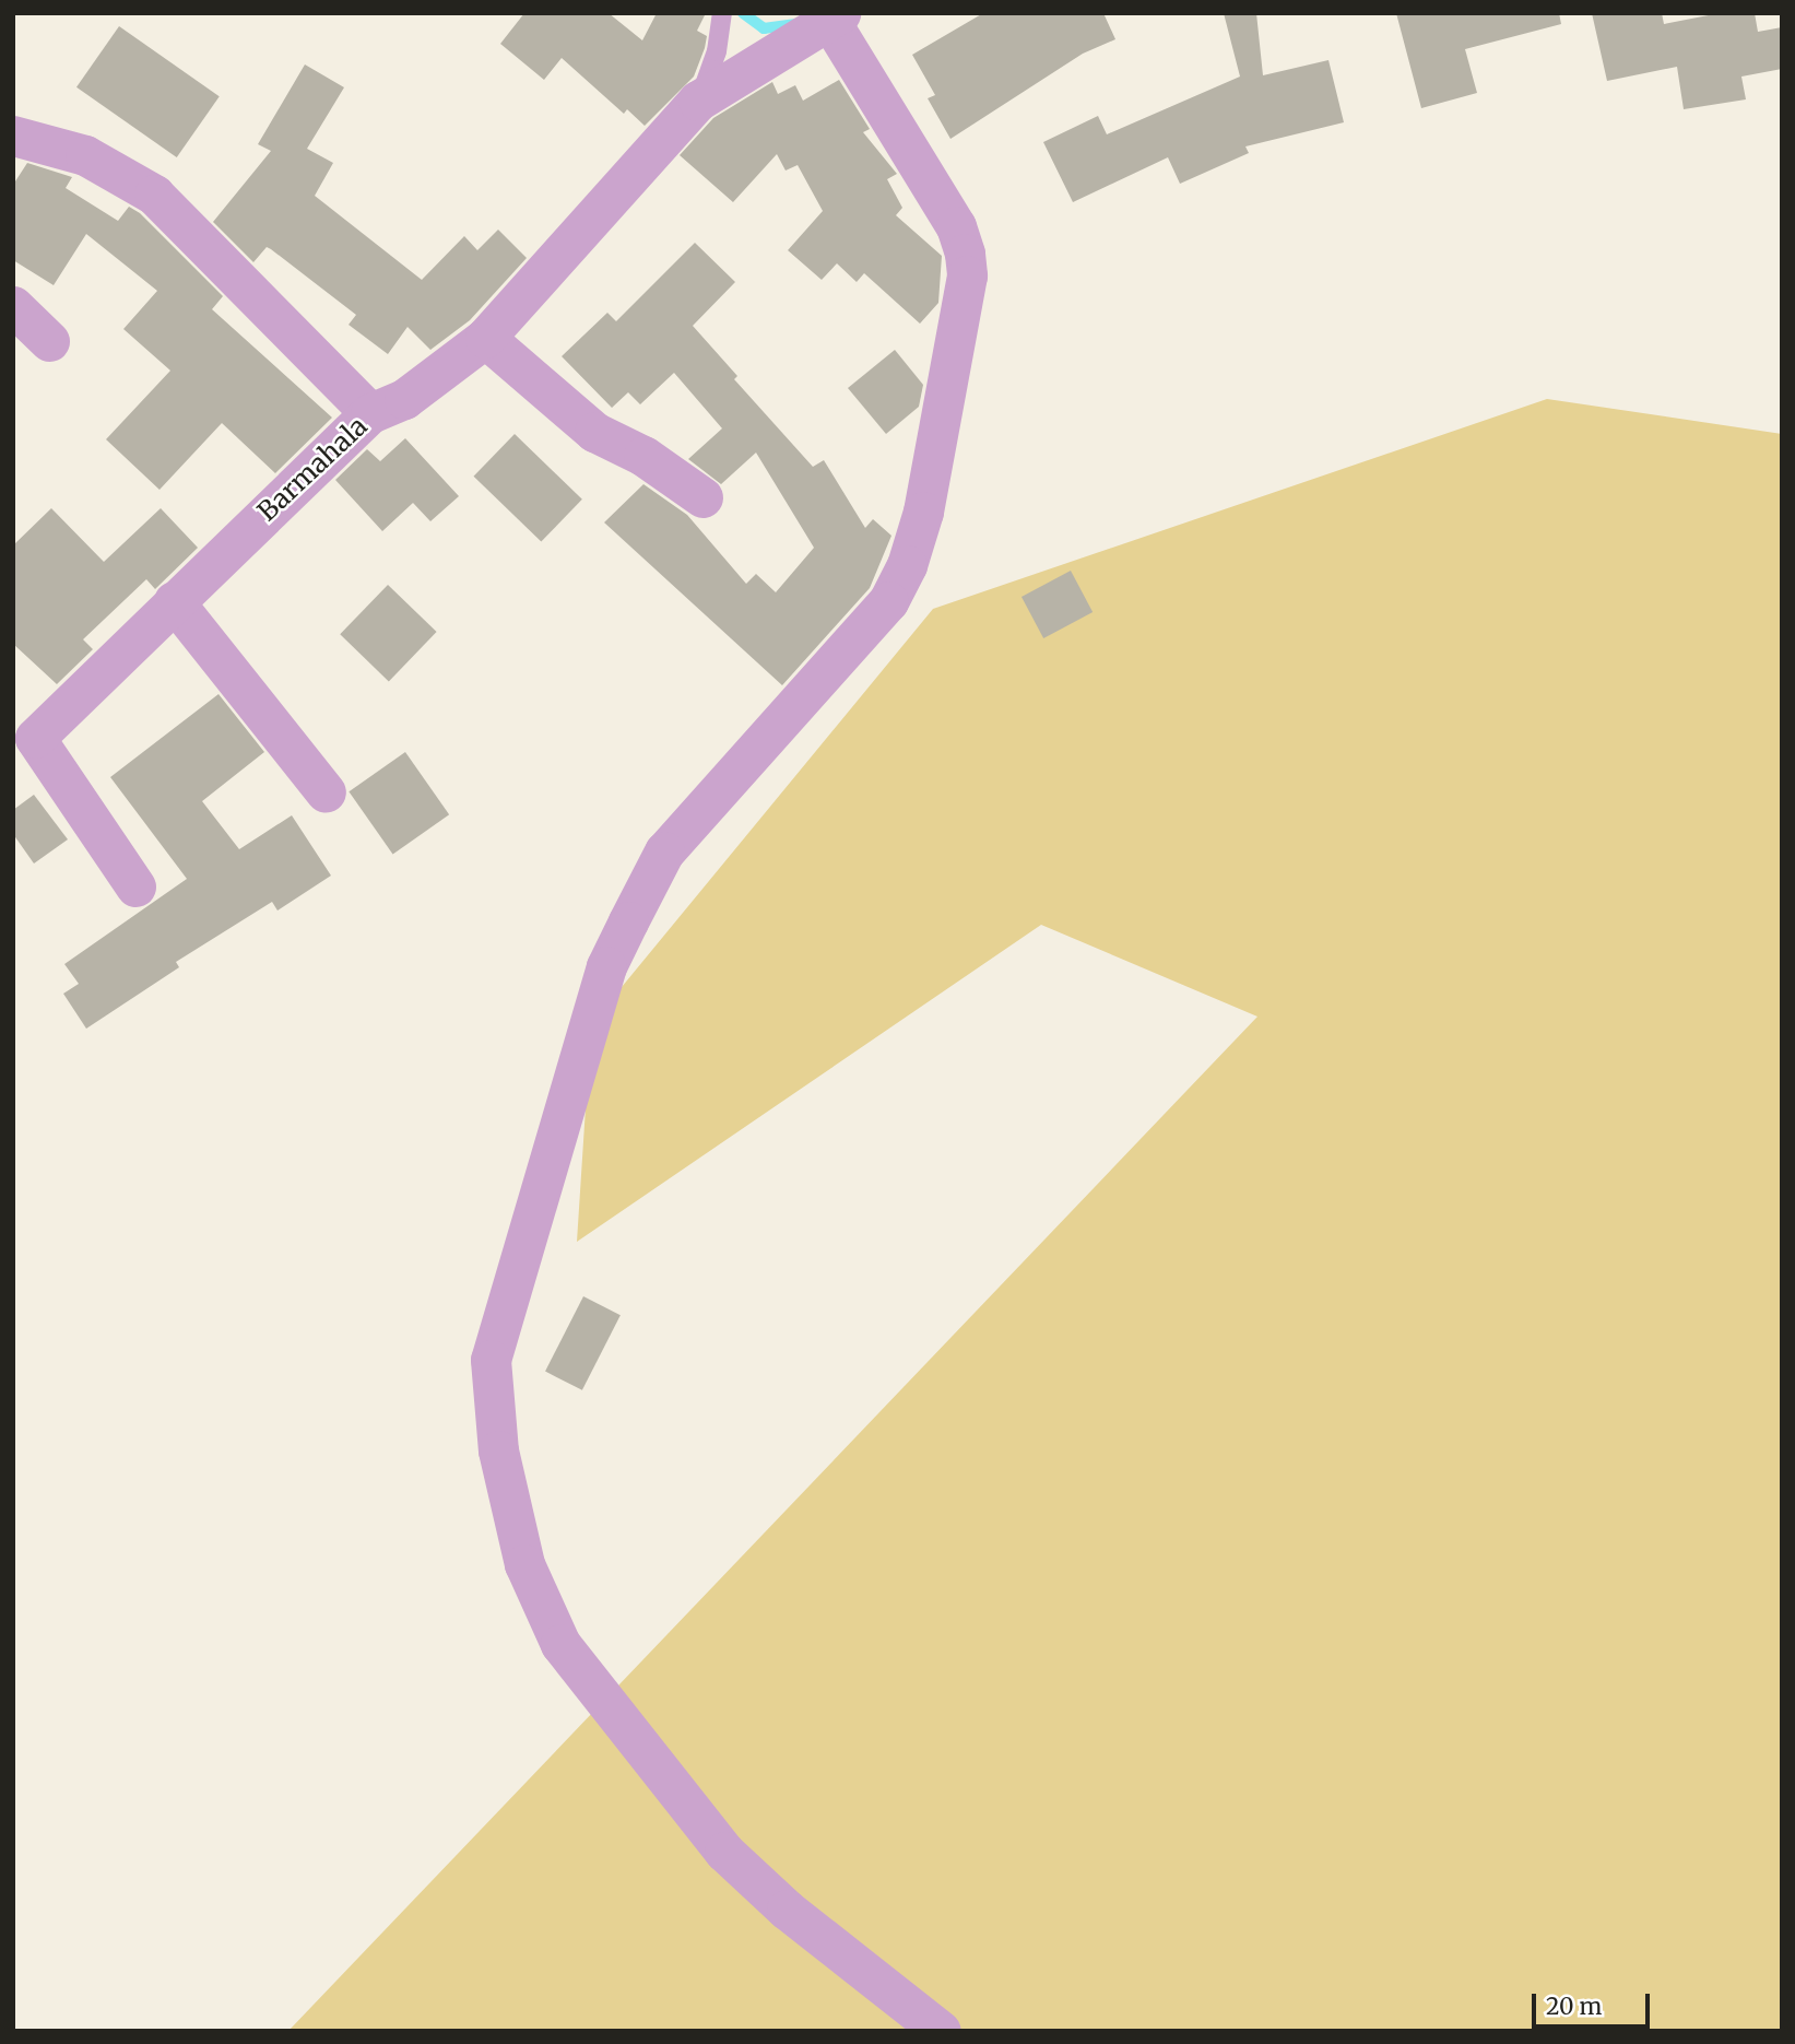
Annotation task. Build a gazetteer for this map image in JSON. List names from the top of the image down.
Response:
{
  "streets": {
    "street": ["Barmahala"]
  },
  "scale_bar": "20 m"
}
